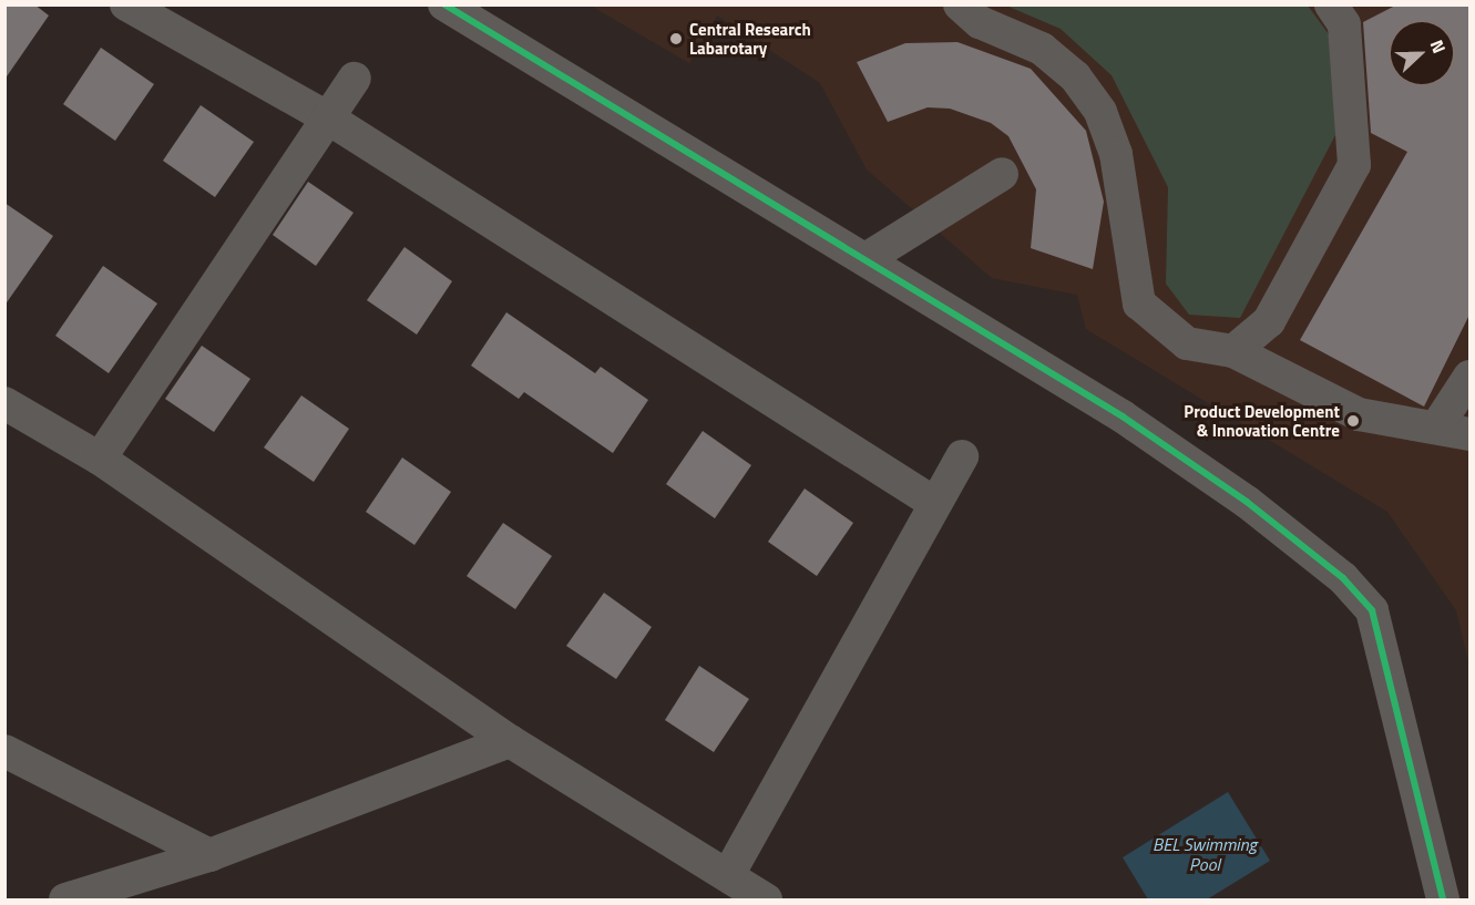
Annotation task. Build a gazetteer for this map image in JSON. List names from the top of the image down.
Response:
{
  "water": ["BEL Swimming Pool"],
  "places": ["Central Research Labarotary", "Product Development & Innovation Centre"],
  "north": "right"
}
